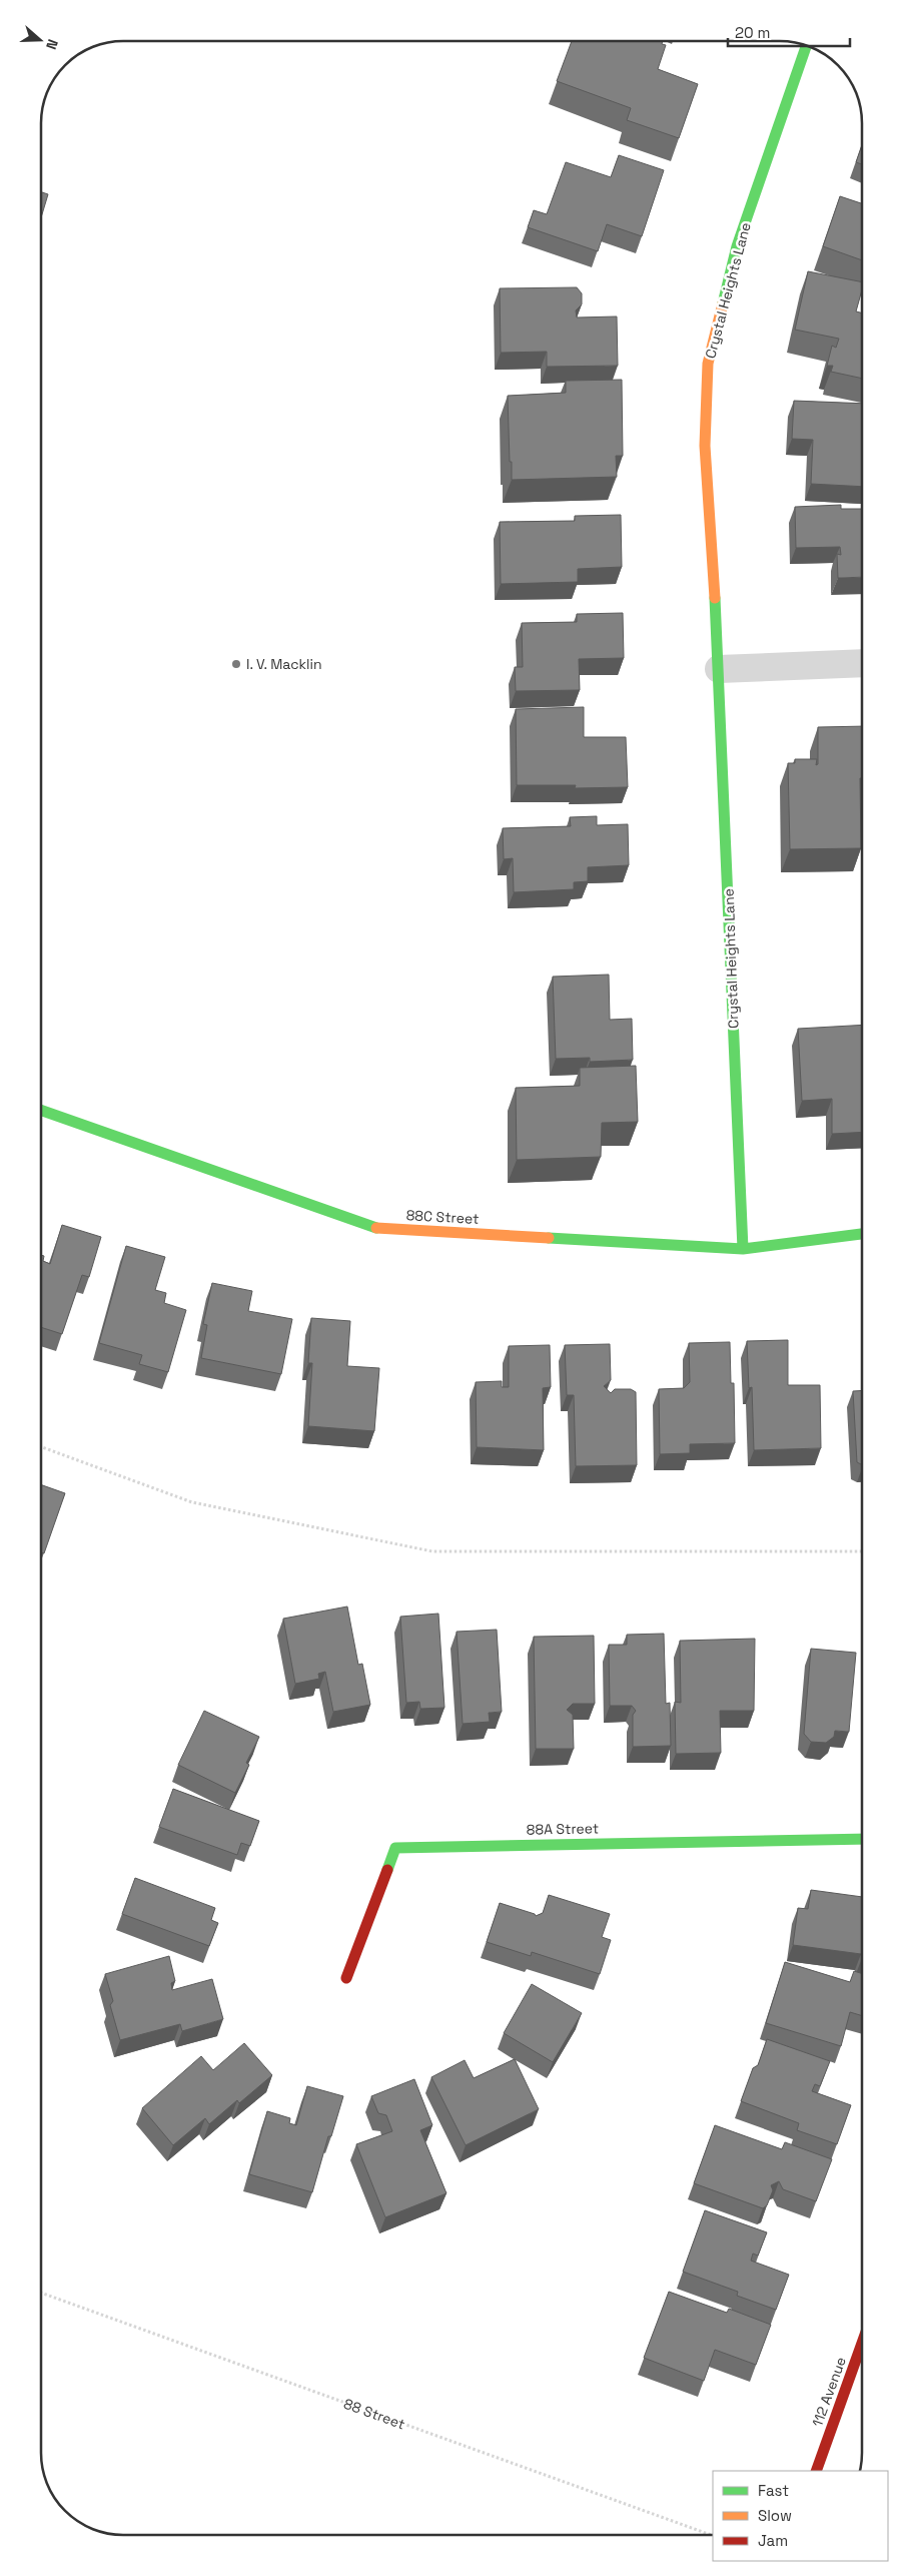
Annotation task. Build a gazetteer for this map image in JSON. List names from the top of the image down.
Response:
{
  "streets": {
    "street": [
      "Crystal Heights Lane",
      "88C Street",
      "88A Street",
      "112 Avenue"
    ],
    "path": ["88 Street"]
  },
  "crossings": [
    ["Crystal Heights Lane", "88C Street"]
  ],
  "places": ["I. V. Macklin"],
  "legend": ["Fast", "Slow", "Jam"],
  "scale_bar": "20 m",
  "north": "right"
}
